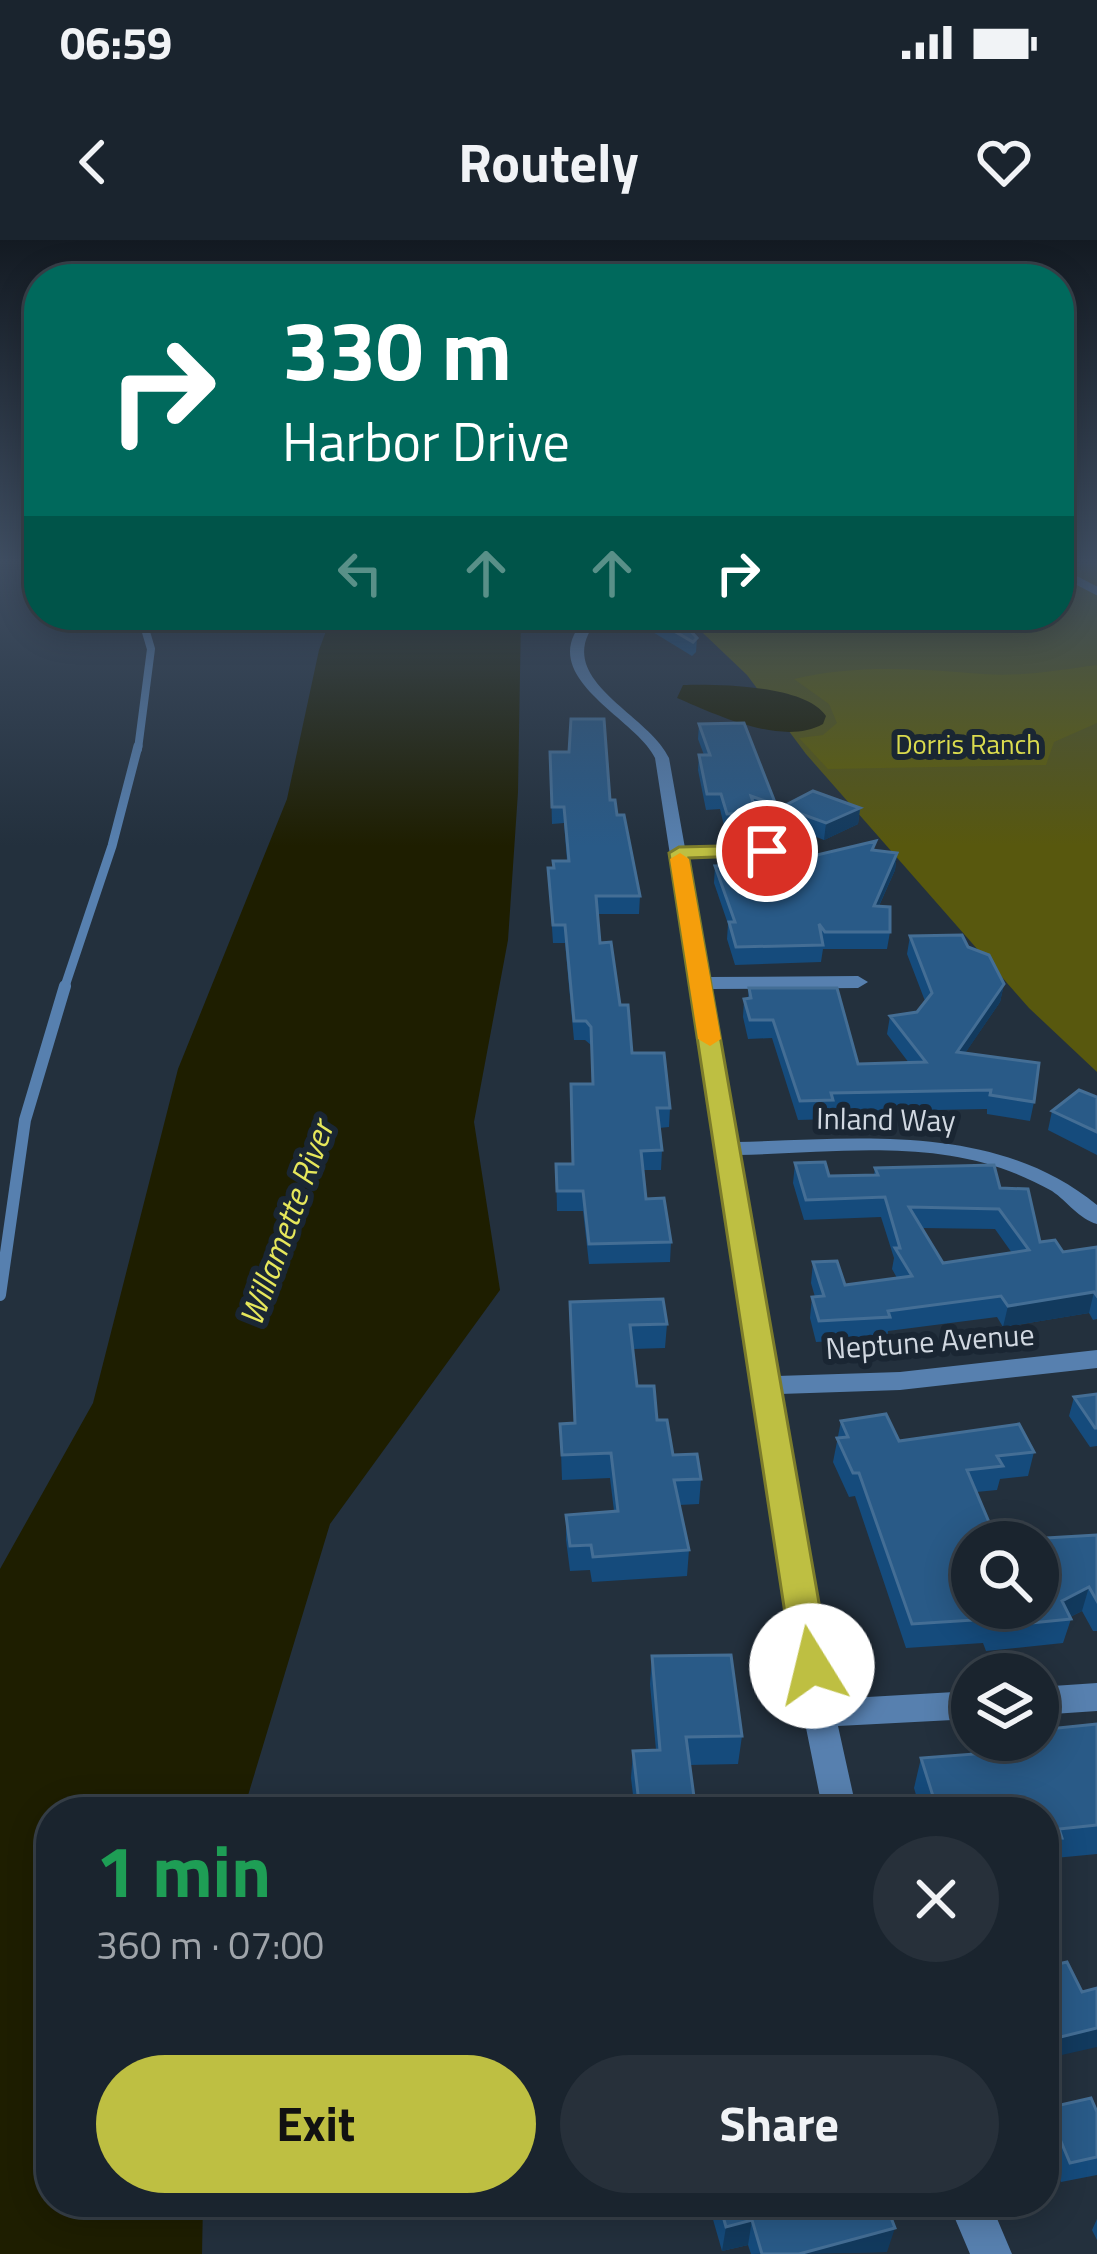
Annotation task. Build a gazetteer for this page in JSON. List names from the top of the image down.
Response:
{
  "streets": {
    "street": ["Inland Way", "Neptune Avenue"]
  },
  "water": ["Willamette River"],
  "parks": ["Dorris Ranch"],
  "page": {
    "status": "06:59",
    "header": "Routely",
    "turn": ["330 m", "Harbor Drive"],
    "heading": ["1 min", "360 m · 07:00"],
    "buttons": ["Exit", "Share"]
  }
}
